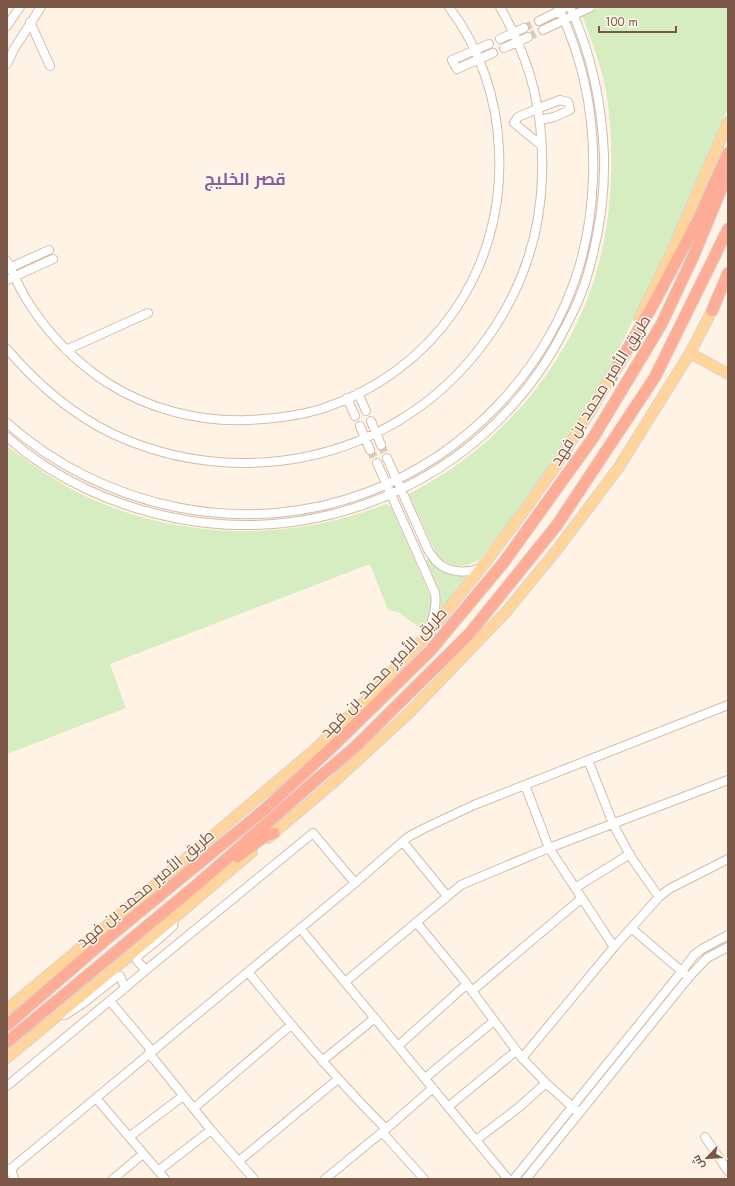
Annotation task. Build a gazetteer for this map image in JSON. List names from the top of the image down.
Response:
{
  "streets": {
    "highway": ["طريق الأمير محمد بن فهد"]
  },
  "districts": ["قصر الخليج"],
  "scale_bar": "100 m",
  "north": "bottom left"
}
